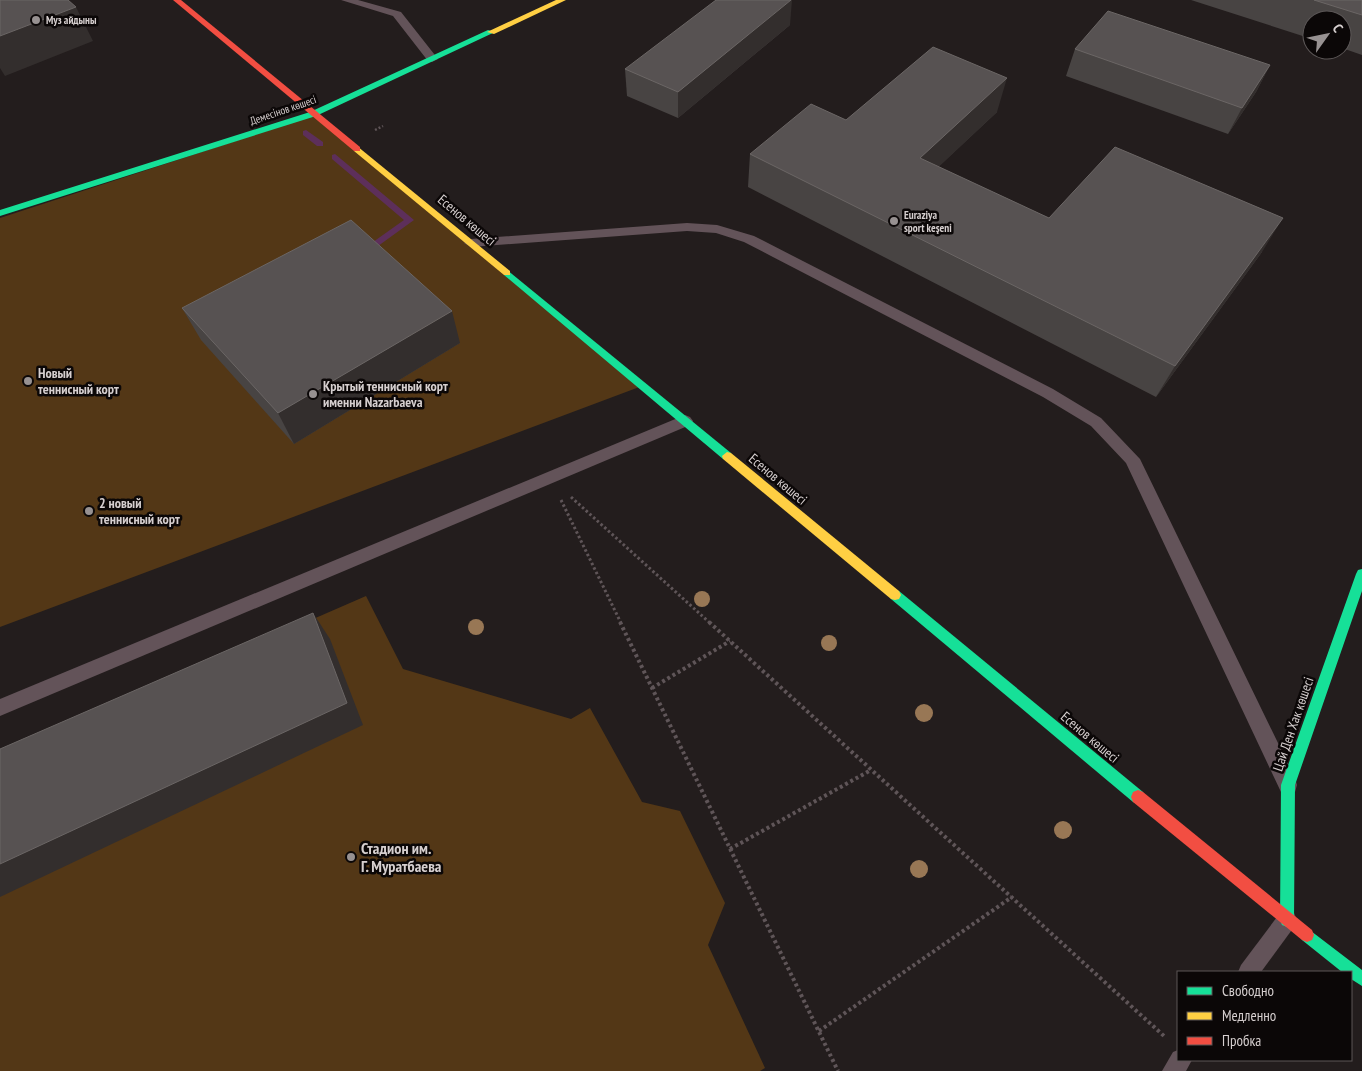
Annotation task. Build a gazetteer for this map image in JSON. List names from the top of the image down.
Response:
{
  "streets": {
    "street": ["Демесінов көшесі", "Есенов көшесі", "Цай Ден Хак көшесі"]
  },
  "crossings": [
    ["Демесінов көшесі", "Есенов көшесі"],
    ["Есенов көшесі", "Цай Ден Хак көшесі"]
  ],
  "places": [
    "Муз айдыны",
    "Euraziya sport keşeni",
    "Новый теннисный корт",
    "Крытый теннисный корт именни Nazarbaeva",
    "2 новый теннисный корт",
    "Стадион им. Г. Муратбаева"
  ],
  "legend": ["Свободно", "Медленно", "Пробка"],
  "north": "top right"
}
